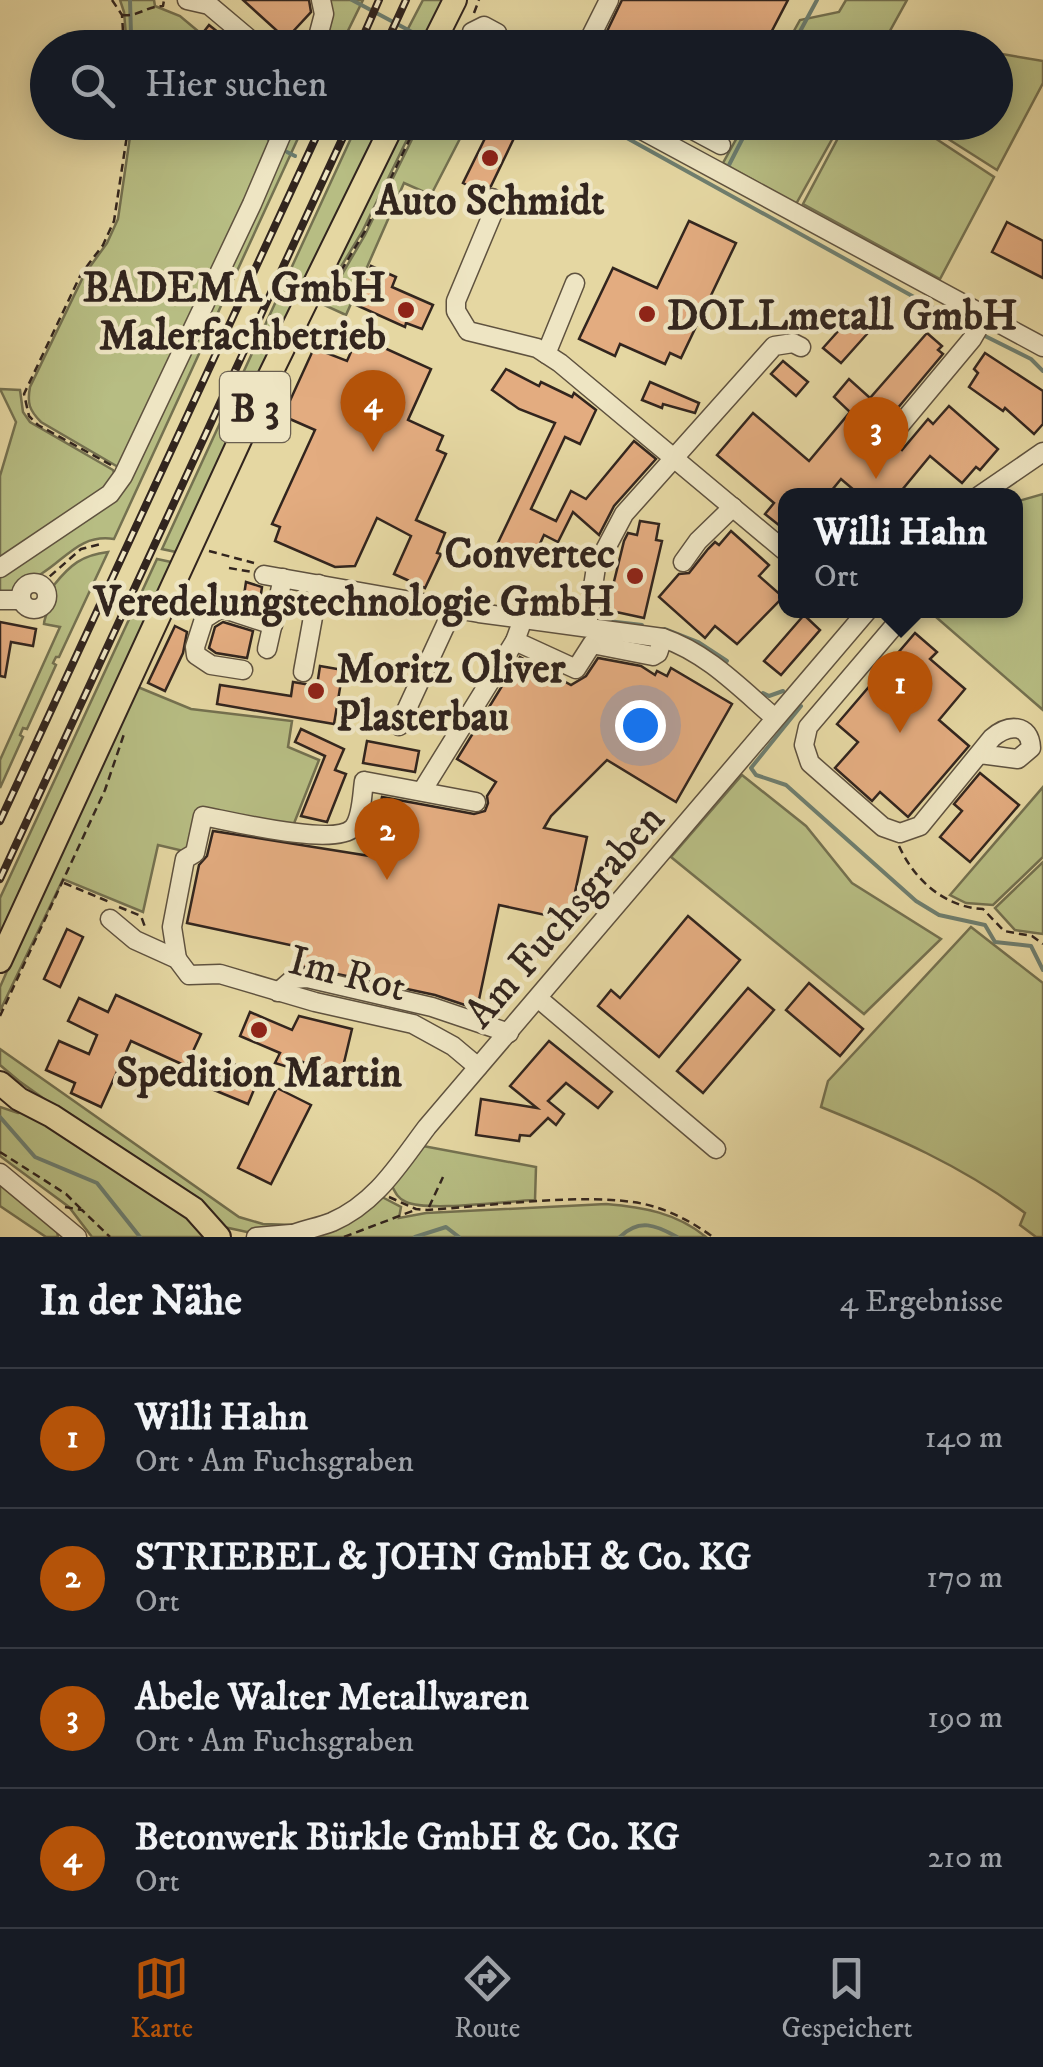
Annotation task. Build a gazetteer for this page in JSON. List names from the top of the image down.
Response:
{
  "streets": {
    "main road": ["B 3"],
    "street": ["Am Fuchsgraben", "Im Rot"]
  },
  "crossings": [
    ["Am Fuchsgraben", "Im Rot"]
  ],
  "places": [
    "Auto Schmidt",
    "BADEMA GmbH Malerfachbetrieb",
    "DOLLmetall GmbH",
    "Convertec Veredelungstechnologie GmbH",
    "Moritz Oliver Plasterbau",
    "Spedition Martin"
  ],
  "page": {
    "search": "Hier suchen",
    "pins": [
      "4",
      "3",
      "1",
      "2"
    ],
    "popup": ["Willi Hahn", "Ort"],
    "heading": ["In der Nähe", "4 Ergebnisse"],
    "list": [
      {
        "mark": "1",
        "name": "Willi Hahn",
        "note": "Ort · Am Fuchsgraben",
        "value": "140 m"
      },
      {
        "mark": "2",
        "name": "STRIEBEL & JOHN GmbH & Co. KG",
        "note": "Ort",
        "value": "170 m"
      },
      {
        "mark": "3",
        "name": "Abele Walter Metallwaren",
        "note": "Ort · Am Fuchsgraben",
        "value": "190 m"
      },
      {
        "mark": "4",
        "name": "Betonwerk Bürkle GmbH & Co. KG",
        "note": "Ort",
        "value": "210 m"
      }
    ],
    "nav": ["Karte", "Route", "Gespeichert"]
  }
}
